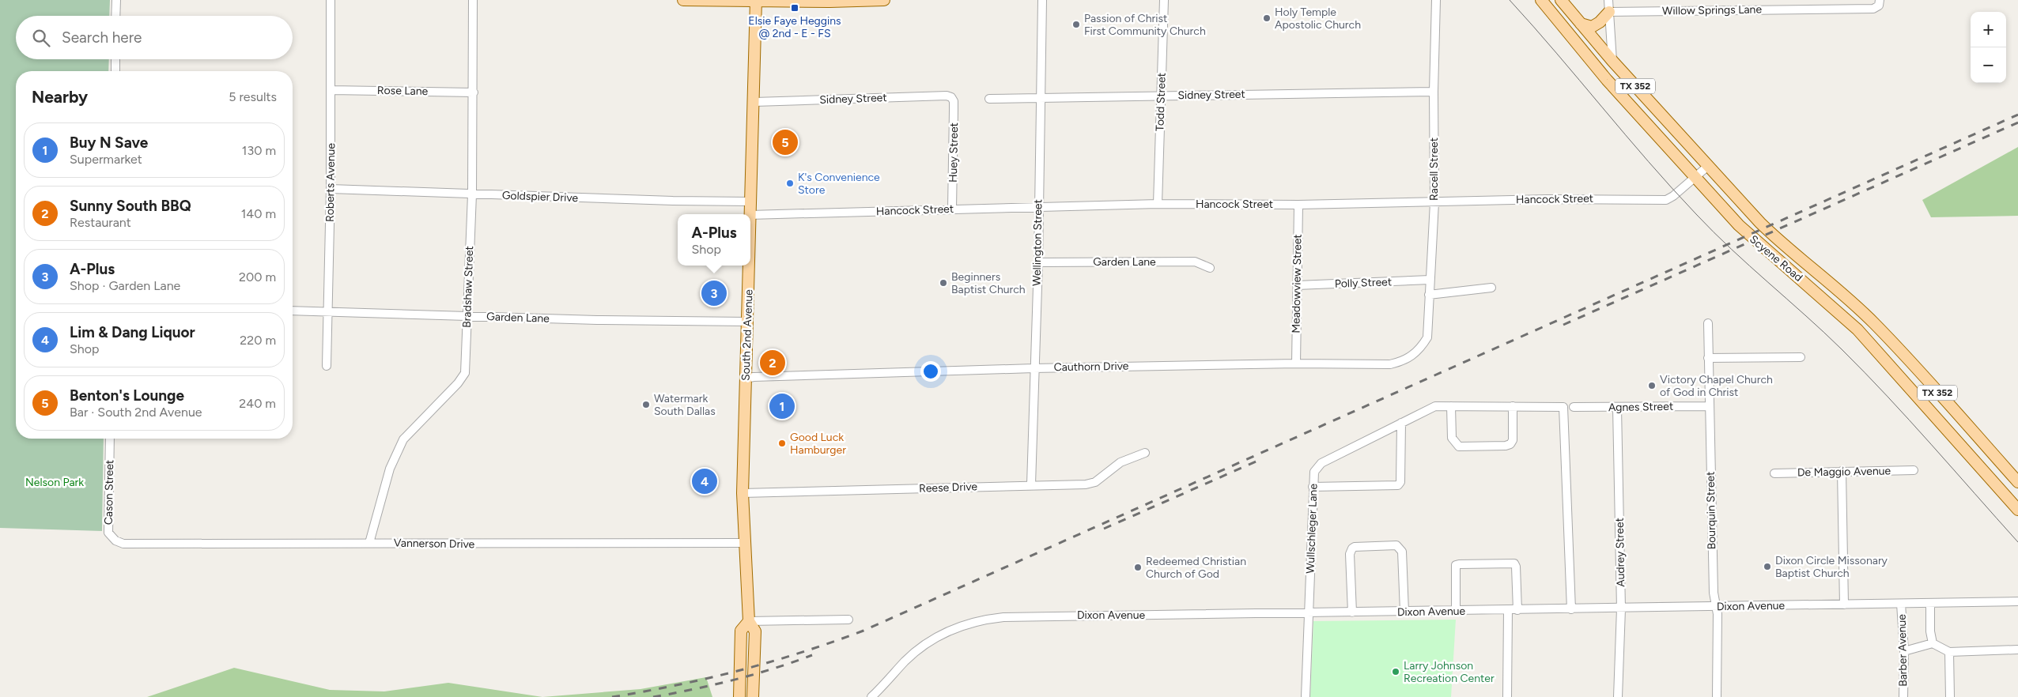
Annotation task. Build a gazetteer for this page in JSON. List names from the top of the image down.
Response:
{
  "streets": {
    "main road": ["TX 352", "Scyene Road", "South 2nd Avenue"],
    "street": [
      "Willow Springs Lane",
      "Rose Lane",
      "Sidney Street",
      "Todd Street",
      "Huey Street",
      "Racell Street",
      "Roberts Avenue",
      "Goldspier Drive",
      "Hancock Street",
      "Wellington Street",
      "Garden Lane",
      "Polly Street",
      "Meadowview Street",
      "Bradshaw Street",
      "Cauthorn Drive",
      "Agnes Street",
      "De Maggio Avenue",
      "Reese Drive",
      "Cason Street",
      "Bourquin Street",
      "Wullschleger Lane",
      "Vannerson Drive",
      "Audrey Street",
      "Dixon Avenue",
      "Barber Avenue"
    ]
  },
  "crossings": [
    ["Rose Lane", "Roberts Avenue"],
    ["Rose Lane", "Bradshaw Street"],
    ["Sidney Street", "Todd Street"],
    ["Sidney Street", "Huey Street"],
    ["Sidney Street", "Racell Street"],
    ["Sidney Street", "Wellington Street"],
    ["Sidney Street", "South 2nd Avenue"],
    ["Todd Street", "Hancock Street"],
    ["Huey Street", "Hancock Street"],
    ["Racell Street", "Hancock Street"],
    ["Racell Street", "Polly Street"],
    ["Racell Street", "Cauthorn Drive"],
    ["Roberts Avenue", "Goldspier Drive"],
    ["Roberts Avenue", "Garden Lane"],
    ["Goldspier Drive", "Bradshaw Street"],
    ["Goldspier Drive", "South 2nd Avenue"],
    ["Hancock Street", "Wellington Street"],
    ["Hancock Street", "Scyene Road"],
    ["Hancock Street", "Meadowview Street"],
    ["Wellington Street", "Garden Lane"],
    ["Wellington Street", "Cauthorn Drive"],
    ["Wellington Street", "Reese Drive"],
    ["Garden Lane", "Bradshaw Street"],
    ["Garden Lane", "South 2nd Avenue"],
    ["Polly Street", "Meadowview Street"],
    ["Meadowview Street", "Cauthorn Drive"],
    ["Bradshaw Street", "Vannerson Drive"],
    ["South 2nd Avenue", "Cauthorn Drive"],
    ["South 2nd Avenue", "Reese Drive"],
    ["South 2nd Avenue", "Vannerson Drive"],
    ["Agnes Street", "Bourquin Street"],
    ["Agnes Street", "Audrey Street"],
    ["Cason Street", "Vannerson Drive"],
    ["Bourquin Street", "Dixon Avenue"],
    ["Wullschleger Lane", "Dixon Avenue"],
    ["Audrey Street", "Dixon Avenue"],
    ["Dixon Avenue", "Barber Avenue"]
  ],
  "parks": ["Nelson Park"],
  "places": {
    "transit": ["Elsie Faye Heggins @ 2nd - E - FS"],
    "other": [
      "Holy Temple Apostolic Church",
      "Passion of Christ First Community Church",
      "K's Convenience Store",
      "Beginners Baptist Church",
      "Victory Chapel Church of God in Christ",
      "Watermark South Dallas",
      "Good Luck Hamburger",
      "Dixon Circle Missonary Baptist Church",
      "Redeemed Christian Church of God",
      "Larry Johnson Recreation Center"
    ]
  },
  "page": {
    "map_buttons": ["+", "−"],
    "search": "Search here",
    "heading": ["Nearby", "5 results"],
    "list": [
      {
        "mark": "1",
        "name": "Buy N Save",
        "note": "Supermarket",
        "value": "130 m"
      },
      {
        "mark": "2",
        "name": "Sunny South BBQ",
        "note": "Restaurant",
        "value": "140 m"
      },
      {
        "mark": "3",
        "name": "A-Plus",
        "note": "Shop · Garden Lane",
        "value": "200 m"
      },
      {
        "mark": "4",
        "name": "Lim & Dang Liquor",
        "note": "Shop",
        "value": "220 m"
      },
      {
        "mark": "5",
        "name": "Benton's Lounge",
        "note": "Bar · South 2nd Avenue",
        "value": "240 m"
      }
    ],
    "pins": [
      "5",
      "3",
      "2",
      "1",
      "4"
    ],
    "popup": ["A-Plus", "Shop"]
  }
}
